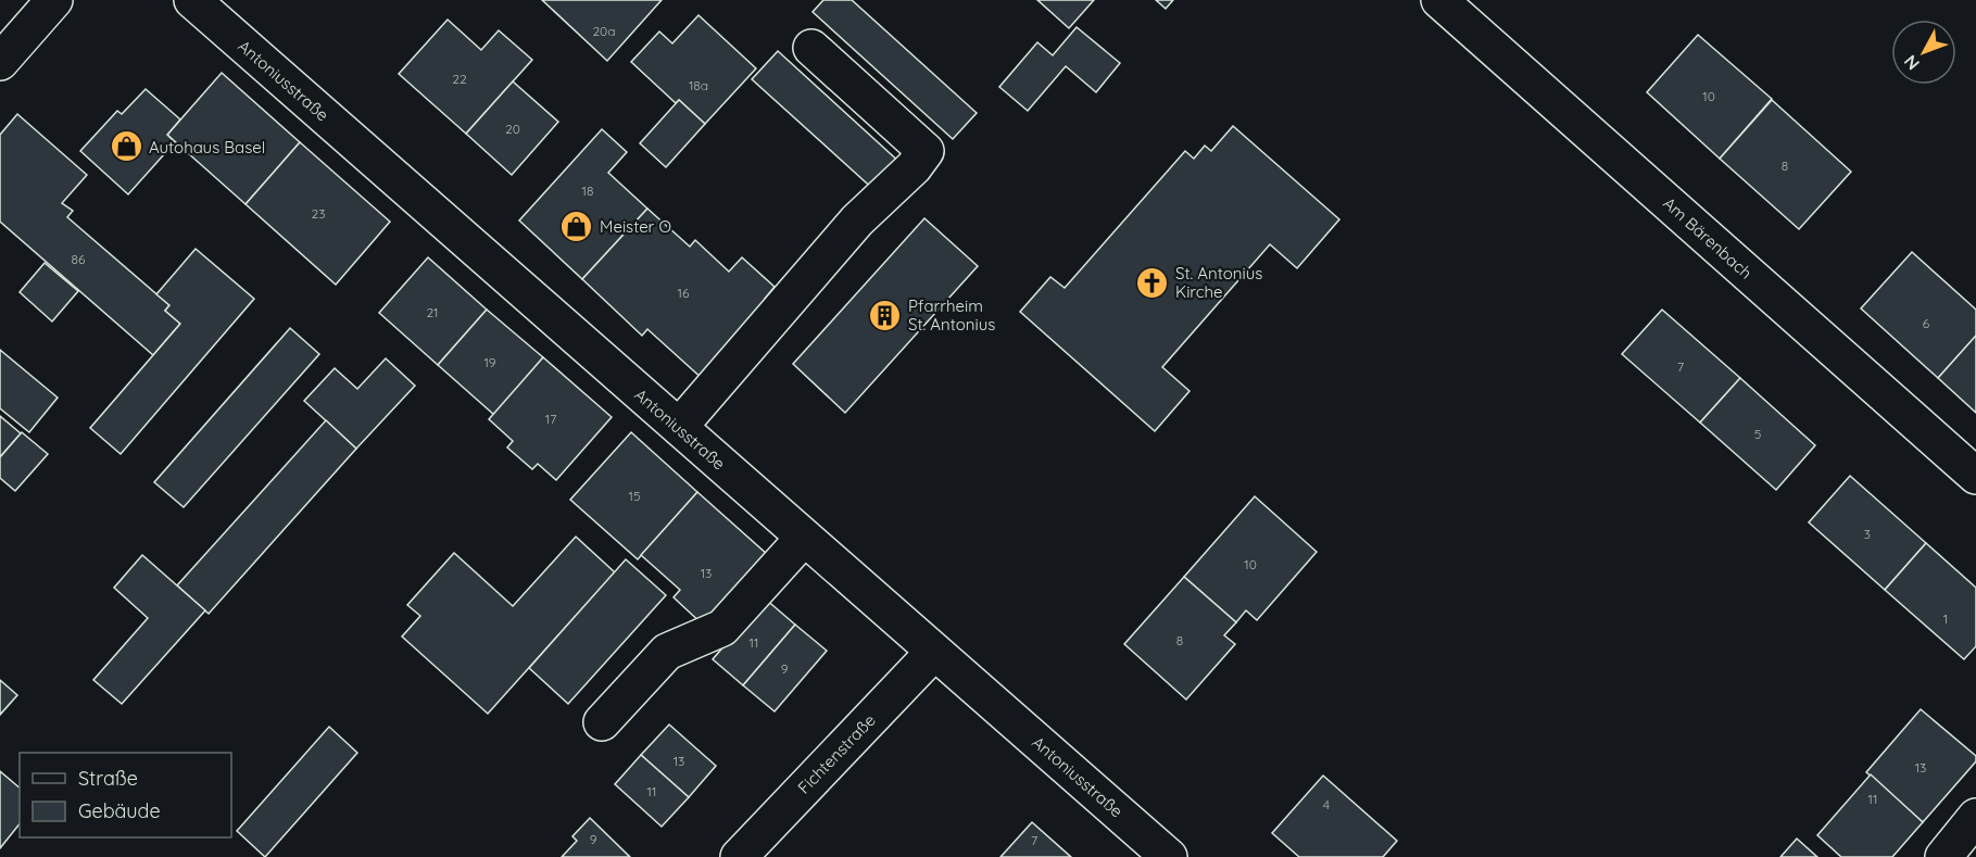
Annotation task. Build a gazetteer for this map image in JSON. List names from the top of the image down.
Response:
{
  "streets": {
    "street": ["Antoniusstraße", "Am Bärenbach", "Fichtenstraße"]
  },
  "crossings": [
    ["Antoniusstraße", "Fichtenstraße"]
  ],
  "places": {
    "shop": ["Autohaus Basel", "Meister O"],
    "church": ["St. Antonius Kirche"],
    "building": ["Pfarrheim St. Antonius"]
  },
  "house_numbers": [
    "20a",
    "22",
    "18a",
    "10",
    "20",
    "8",
    "18",
    "23",
    "86",
    "16",
    "21",
    "6",
    "19",
    "7",
    "17",
    "5",
    "15",
    "3",
    "10",
    "13",
    "1",
    "8",
    "11",
    "9",
    "13",
    "13",
    "11",
    "11",
    "4",
    "9",
    "7"
  ],
  "legend": ["Straße", "Gebäude"],
  "north": "bottom left"
}
